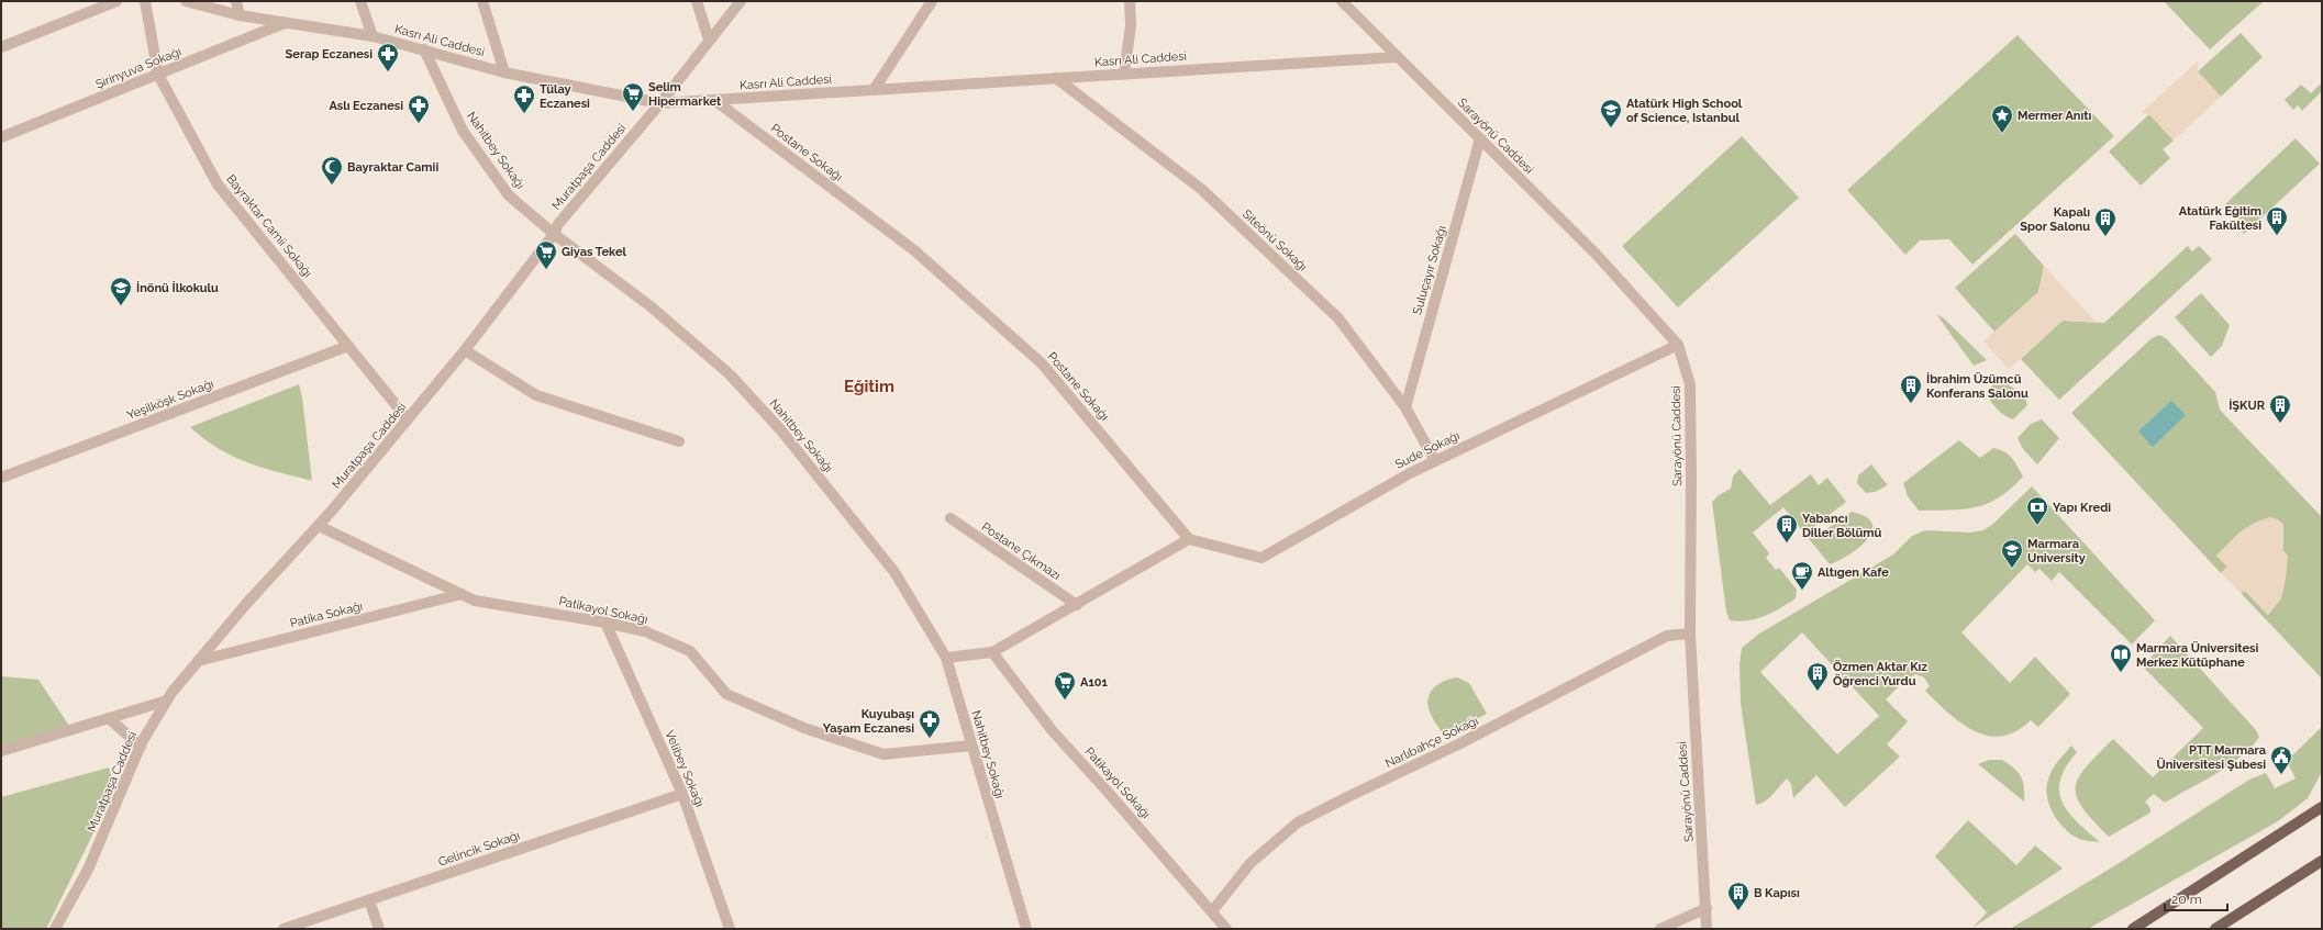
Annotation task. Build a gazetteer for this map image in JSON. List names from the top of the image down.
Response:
{
  "streets": {
    "street": [
      "Kasrı Ali Caddesi",
      "Şirinyuva Sokağı",
      "Sarayönü Caddesi",
      "Nahitbey Sokağı",
      "Postane Sokağı",
      "Muratpaşa Caddesi",
      "Bayraktar Camii Sokağı",
      "Siteönü Sokağı",
      "Suluçayır Sokağı",
      "Yeşilköşk Sokağı",
      "Sude Sokağı",
      "Postane Çıkmazı",
      "Patikayol Sokağı",
      "Patika Sokağı",
      "Narlıbahçe Sokağı",
      "Velibey Sokağı",
      "Gelincik Sokağı"
    ]
  },
  "crossings": [
    ["Kasrı Ali Caddesi", "Şirinyuva Sokağı"],
    ["Kasrı Ali Caddesi", "Sarayönü Caddesi"],
    ["Kasrı Ali Caddesi", "Nahitbey Sokağı"],
    ["Kasrı Ali Caddesi", "Postane Sokağı"],
    ["Kasrı Ali Caddesi", "Muratpaşa Caddesi"],
    ["Kasrı Ali Caddesi", "Siteönü Sokağı"],
    ["Şirinyuva Sokağı", "Bayraktar Camii Sokağı"],
    ["Sarayönü Caddesi", "Suluçayır Sokağı"],
    ["Sarayönü Caddesi", "Sude Sokağı"],
    ["Sarayönü Caddesi", "Narlıbahçe Sokağı"],
    ["Nahitbey Sokağı", "Muratpaşa Caddesi"],
    ["Nahitbey Sokağı", "Patikayol Sokağı"],
    ["Postane Sokağı", "Sude Sokağı"],
    ["Muratpaşa Caddesi", "Bayraktar Camii Sokağı"],
    ["Muratpaşa Caddesi", "Patikayol Sokağı"],
    ["Muratpaşa Caddesi", "Patika Sokağı"],
    ["Bayraktar Camii Sokağı", "Yeşilköşk Sokağı"],
    ["Siteönü Sokağı", "Suluçayır Sokağı"],
    ["Siteönü Sokağı", "Sude Sokağı"],
    ["Patikayol Sokağı", "Patika Sokağı"],
    ["Patikayol Sokağı", "Narlıbahçe Sokağı"],
    ["Patikayol Sokağı", "Velibey Sokağı"],
    ["Velibey Sokağı", "Gelincik Sokağı"]
  ],
  "districts": ["Eğitim"],
  "places": {
    "pharmacy": [
      "Serap Eczanesi",
      "Tülay Eczanesi",
      "Aslı Eczanesi",
      "Kuyubaşı Yaşam Eczanesi"
    ],
    "supermarket": ["Selim Hipermarket", "Giyas Tekel", "A101"],
    "school or university": ["Atatürk High School of Science, Istanbul", "İnönü İlkokulu", "Marmara University"],
    "place": ["Mermer Anıtı"],
    "mosque": ["Bayraktar Camii"],
    "building": [
      "Atatürk Eğitim Fakültesi",
      "Kapalı Spor Salonu",
      "İbrahim Üzümcü Konferans Salonu",
      "İŞKUR",
      "Yabancı Diller Bölümü",
      "Özmen Aktar Kız Öğrenci Yurdu",
      "B Kapısı"
    ],
    "bank": ["Yapı Kredi"],
    "cafe": ["Altıgen Kafe"],
    "library": ["Marmara Üniversitesi Merkez Kütüphane"],
    "public building": ["PTT Marmara Üniversitesi Şubesi"]
  },
  "scale_bar": "20 m"
}
